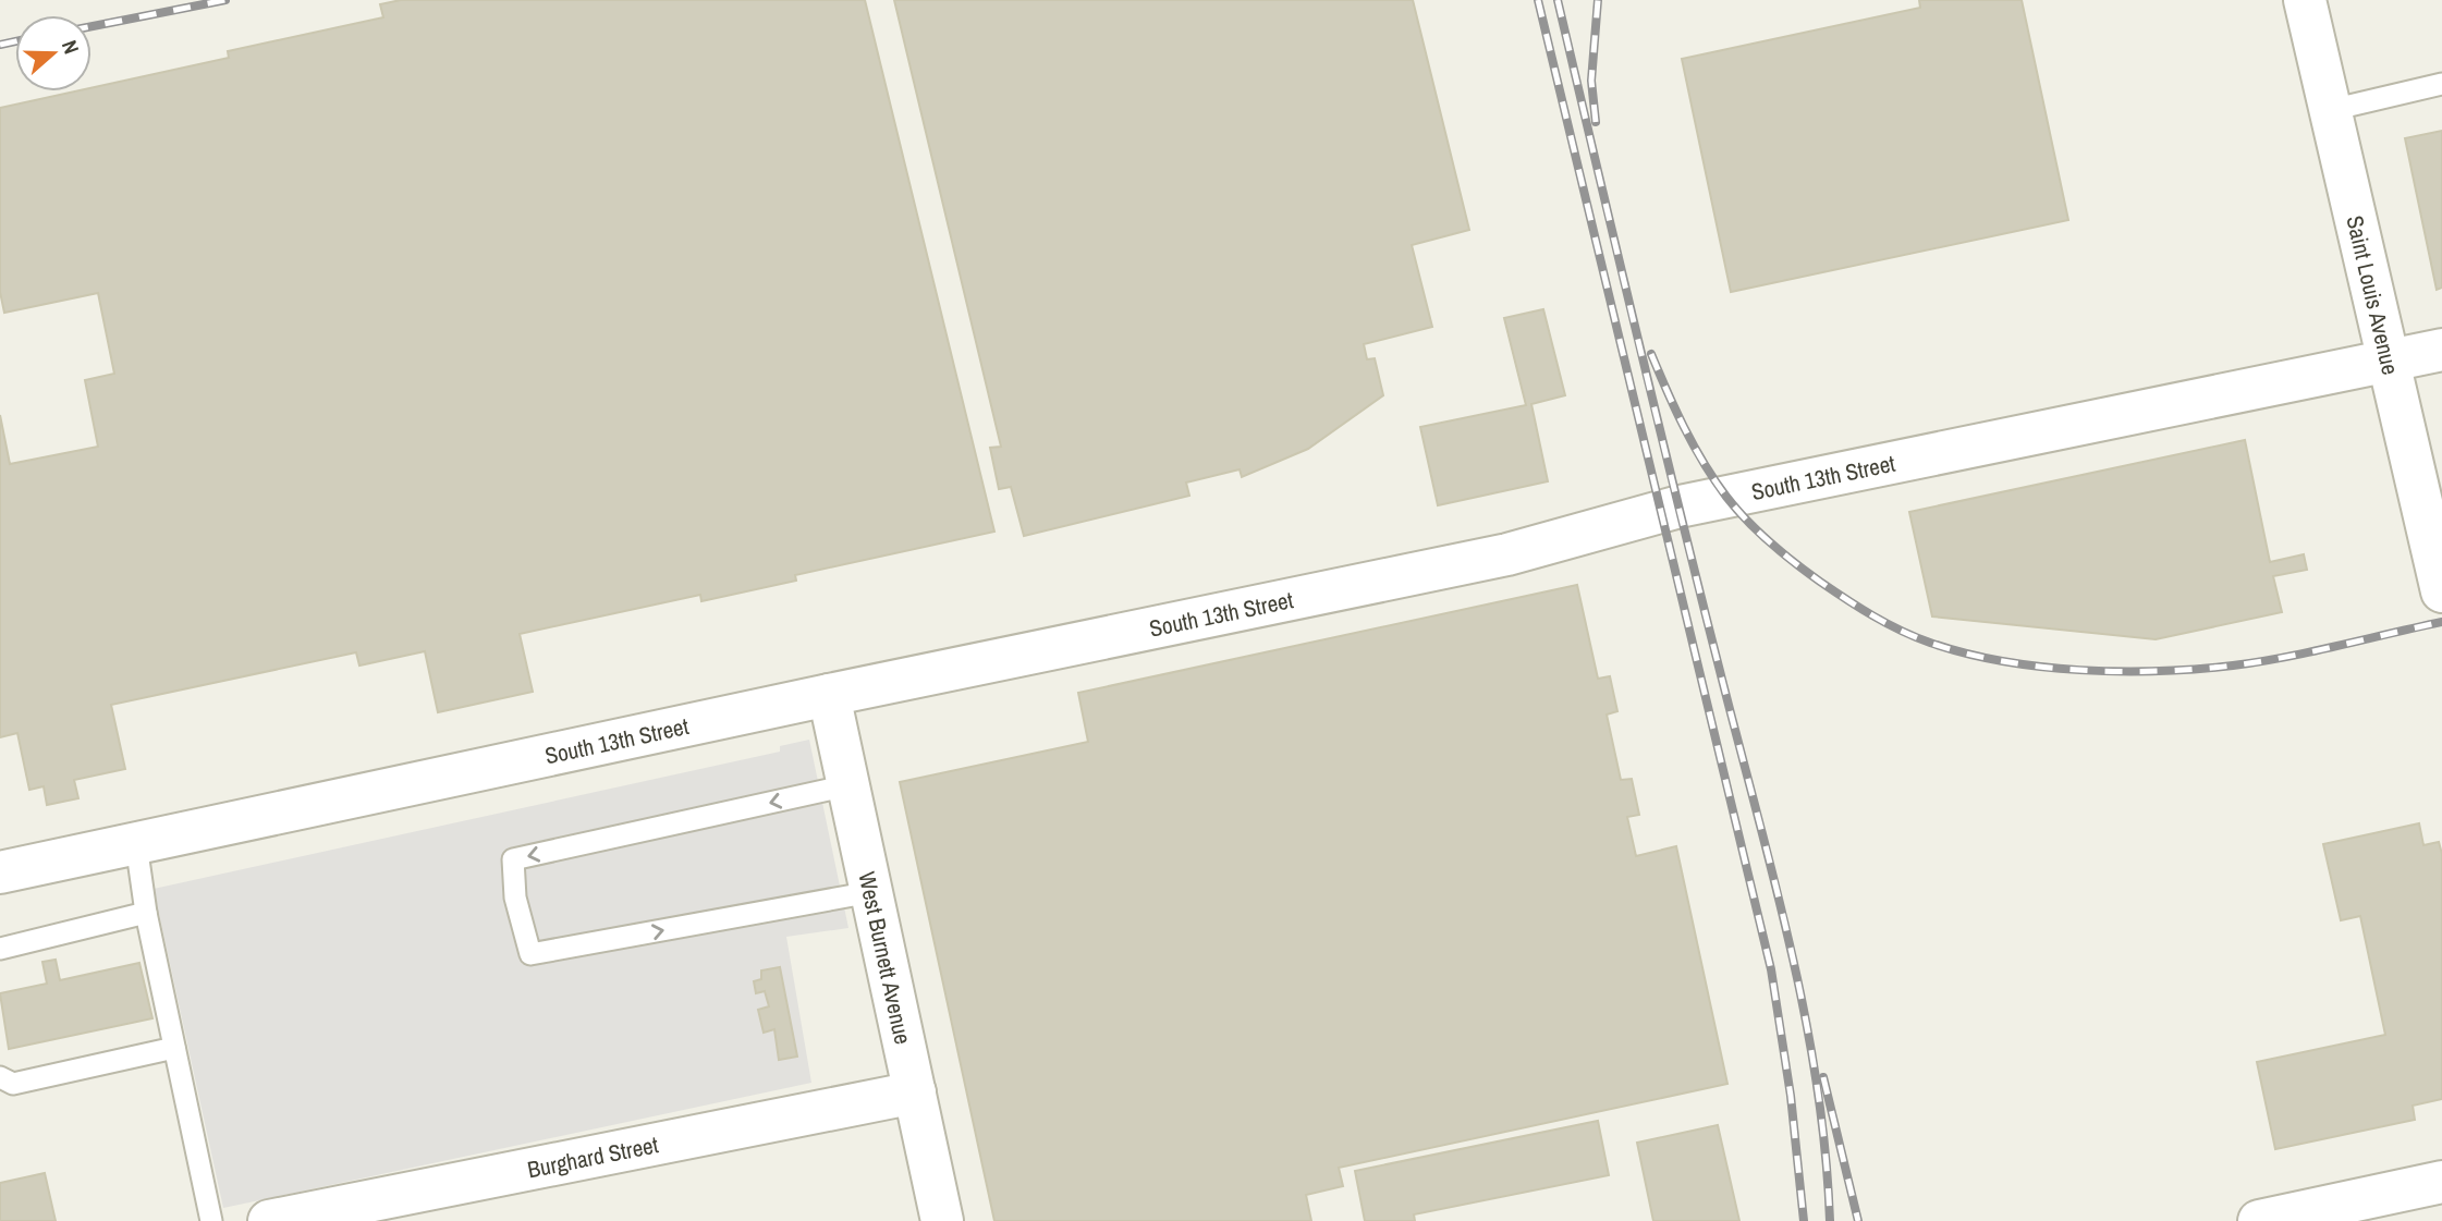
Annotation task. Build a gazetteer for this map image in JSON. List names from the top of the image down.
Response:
{
  "streets": {
    "street": [
      "Saint Louis Avenue",
      "South 13th Street",
      "West Burnett Avenue",
      "Burghard Street"
    ]
  },
  "crossings": [
    ["Saint Louis Avenue", "South 13th Street"],
    ["South 13th Street", "West Burnett Avenue"],
    ["West Burnett Avenue", "Burghard Street"]
  ],
  "north": "right"
}
